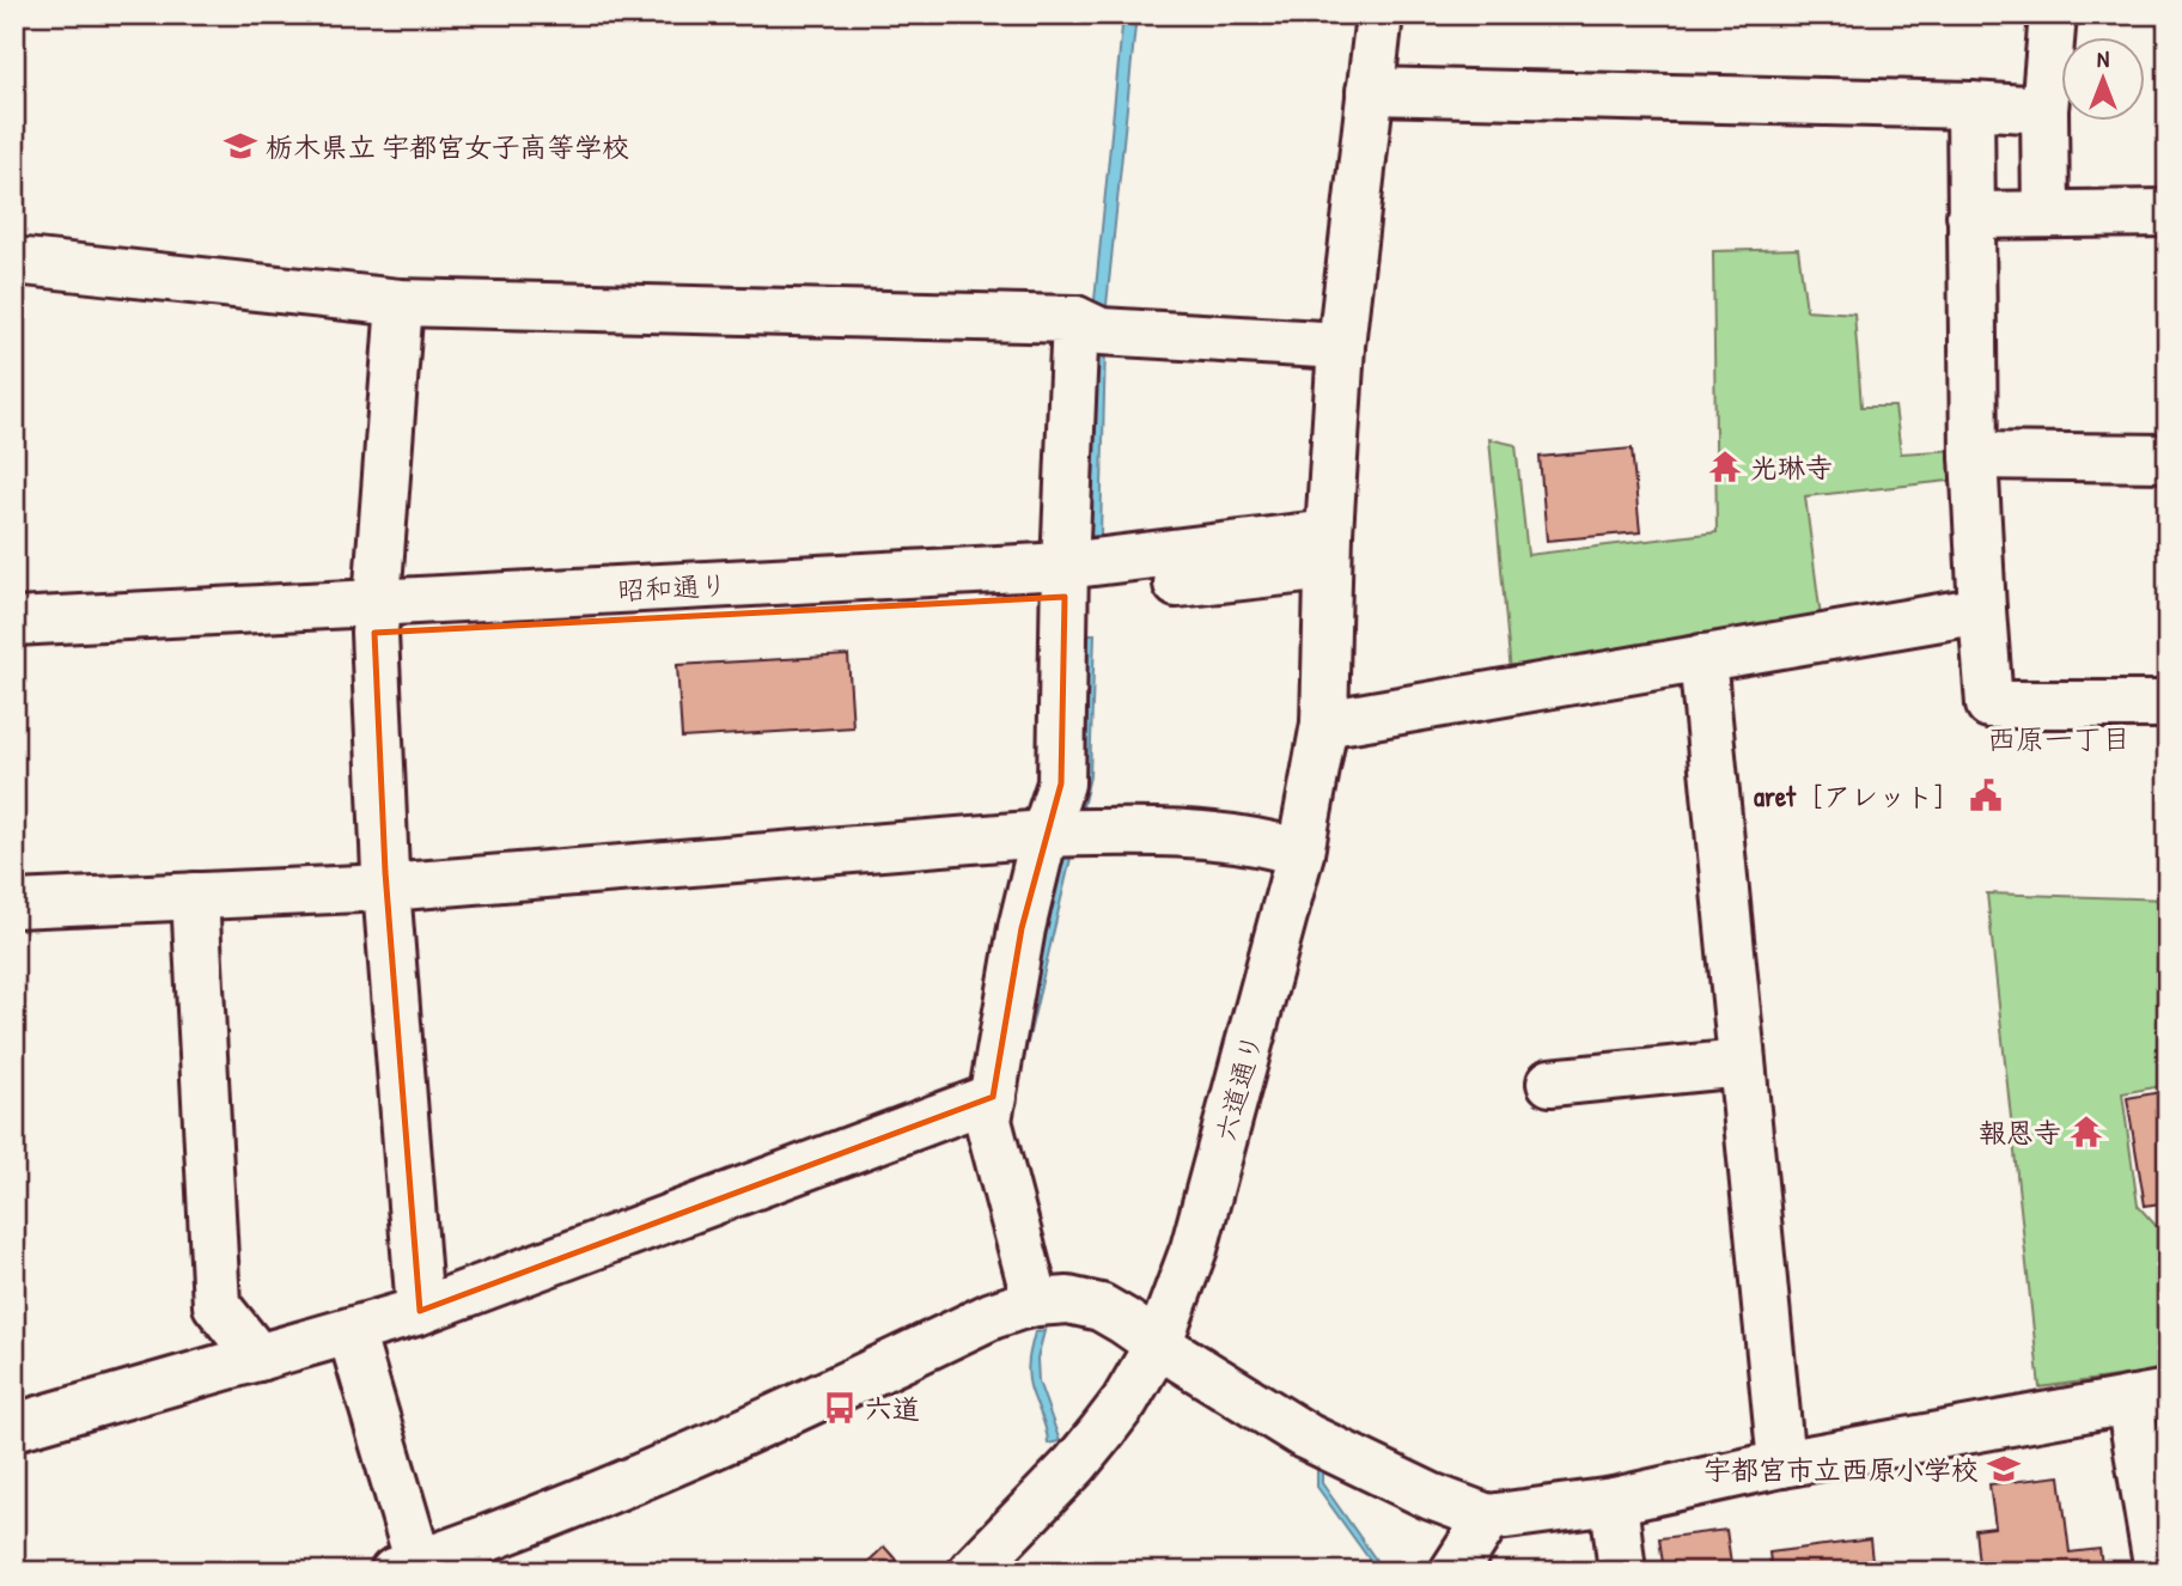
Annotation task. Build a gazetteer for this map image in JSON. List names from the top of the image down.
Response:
{
  "streets": {
    "street": ["昭和通り", "六道通り"]
  },
  "crossings": [
    ["昭和通り", "六道通り"]
  ],
  "districts": ["西原一丁目"],
  "places": {
    "school or university": ["栃木県立 宇都宮女子高等学校", "宇都宮市立西原小学校"],
    "temple": ["光琳寺", "報恩寺"],
    "public building": ["aret［アレット］"],
    "bus stop": ["六道"]
  },
  "north": "top"
}
